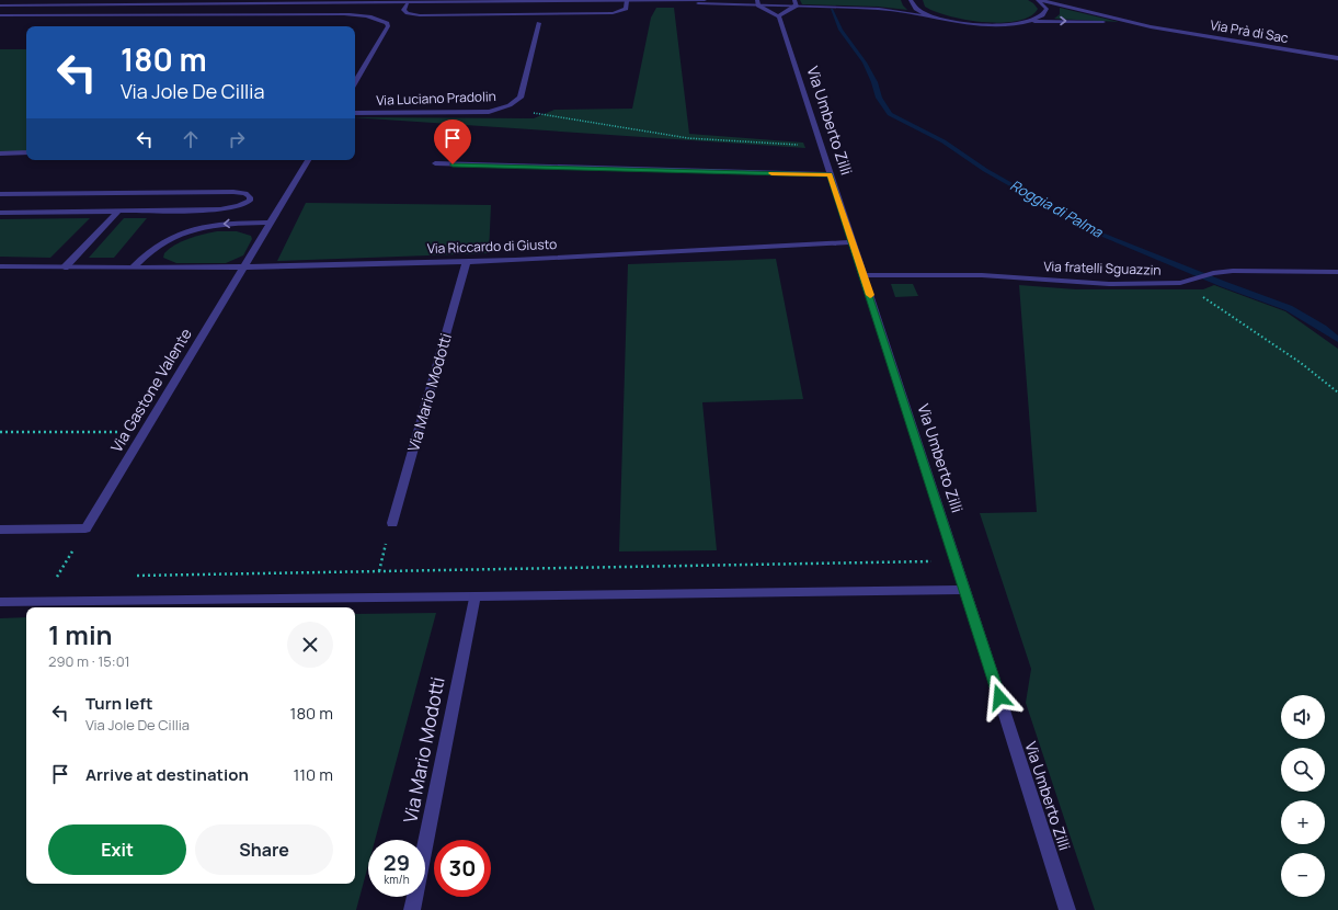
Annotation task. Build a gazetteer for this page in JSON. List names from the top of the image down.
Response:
{
  "streets": {
    "street": [
      "Via Prà di Sac",
      "Via Luciano Pradolin",
      "Via Umberto Zilli",
      "Via Riccardo di Giusto",
      "Via fratelli Sguazzin",
      "Via Gastone Valente",
      "Via Mario Modotti"
    ]
  },
  "crossings": [
    ["Via Umberto Zilli", "Via Riccardo di Giusto"],
    ["Via Umberto Zilli", "Via fratelli Sguazzin"],
    ["Via Riccardo di Giusto", "Via Gastone Valente"],
    ["Via Riccardo di Giusto", "Via Mario Modotti"]
  ],
  "water": ["Roggia di Palma"],
  "page": {
    "turn": ["180 m", "Via Jole De Cillia"],
    "heading": ["1 min", "290 m · 15:01"],
    "list": [
      {
        "name": "Turn left",
        "note": "Via Jole De Cillia",
        "value": "180 m"
      },
      {
        "name": "Arrive at destination",
        "value": "110 m"
      }
    ],
    "map_buttons": ["+", "−"],
    "buttons": ["Exit", "Share"],
    "speed": "29 km/h",
    "limit": "30"
  }
}
